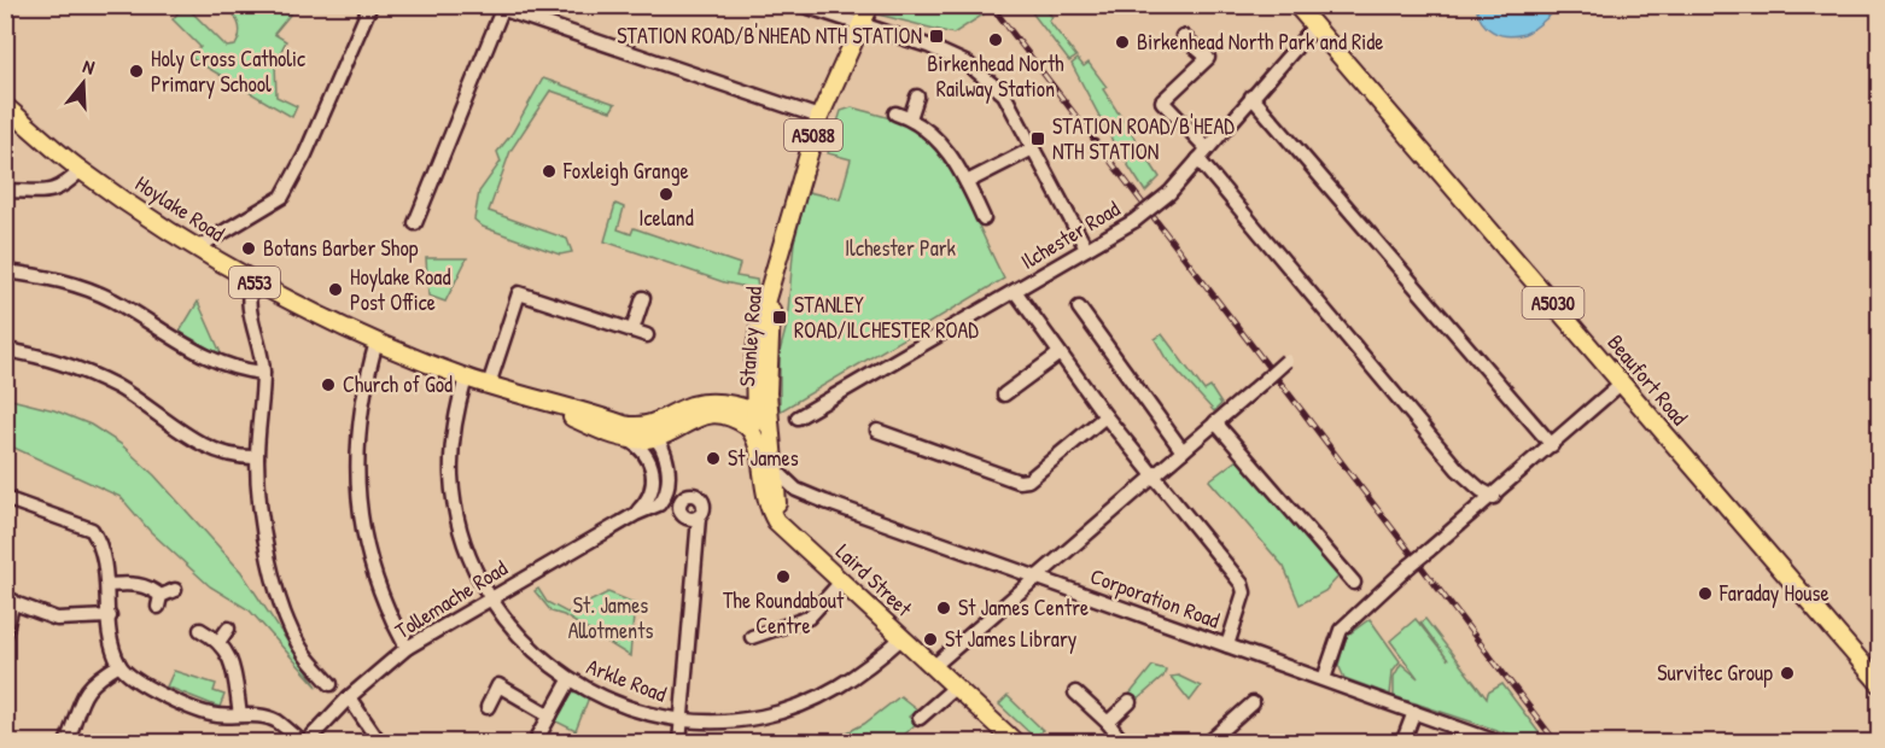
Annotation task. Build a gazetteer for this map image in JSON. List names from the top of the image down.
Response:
{
  "streets": {
    "main road": [
      "A5088",
      "Hoylake Road",
      "A553",
      "A5030",
      "Stanley Road",
      "Beaufort Road",
      "Laird Street"
    ],
    "street": [
      "Ilchester Road",
      "Corporation Road",
      "Tollemache Road",
      "Arkle Road"
    ]
  },
  "crossings": [
    ["A5088", "Stanley Road"],
    ["Hoylake Road", "A553"],
    ["Hoylake Road", "Tollemache Road"],
    ["Hoylake Road", "Arkle Road"],
    ["Ilchester Road", "Beaufort Road"],
    ["A553", "Stanley Road"],
    ["A553", "Tollemache Road"],
    ["Stanley Road", "Laird Street"],
    ["Stanley Road", "Corporation Road"],
    ["Laird Street", "Arkle Road"],
    ["Tollemache Road", "Arkle Road"]
  ],
  "parks": ["Ilchester Park", "St. James Allotments"],
  "places": {
    "transit": ["STATION ROAD/B'NHEAD NTH STATION", "STATION ROAD/B'HEAD NTH STATION", "STANLEY ROAD/ILCHESTER ROAD"],
    "other": [
      "Birkenhead North Railway Station",
      "Birkenhead North Park and Ride",
      "Holy Cross Catholic Primary School",
      "Foxleigh Grange",
      "Iceland",
      "Botans Barber Shop",
      "Hoylake Road Post Office",
      "Church of God",
      "St James",
      "The Roundabout Centre",
      "Faraday House",
      "St James Centre",
      "St James Library",
      "Survitec Group"
    ]
  },
  "north": "top"
}
